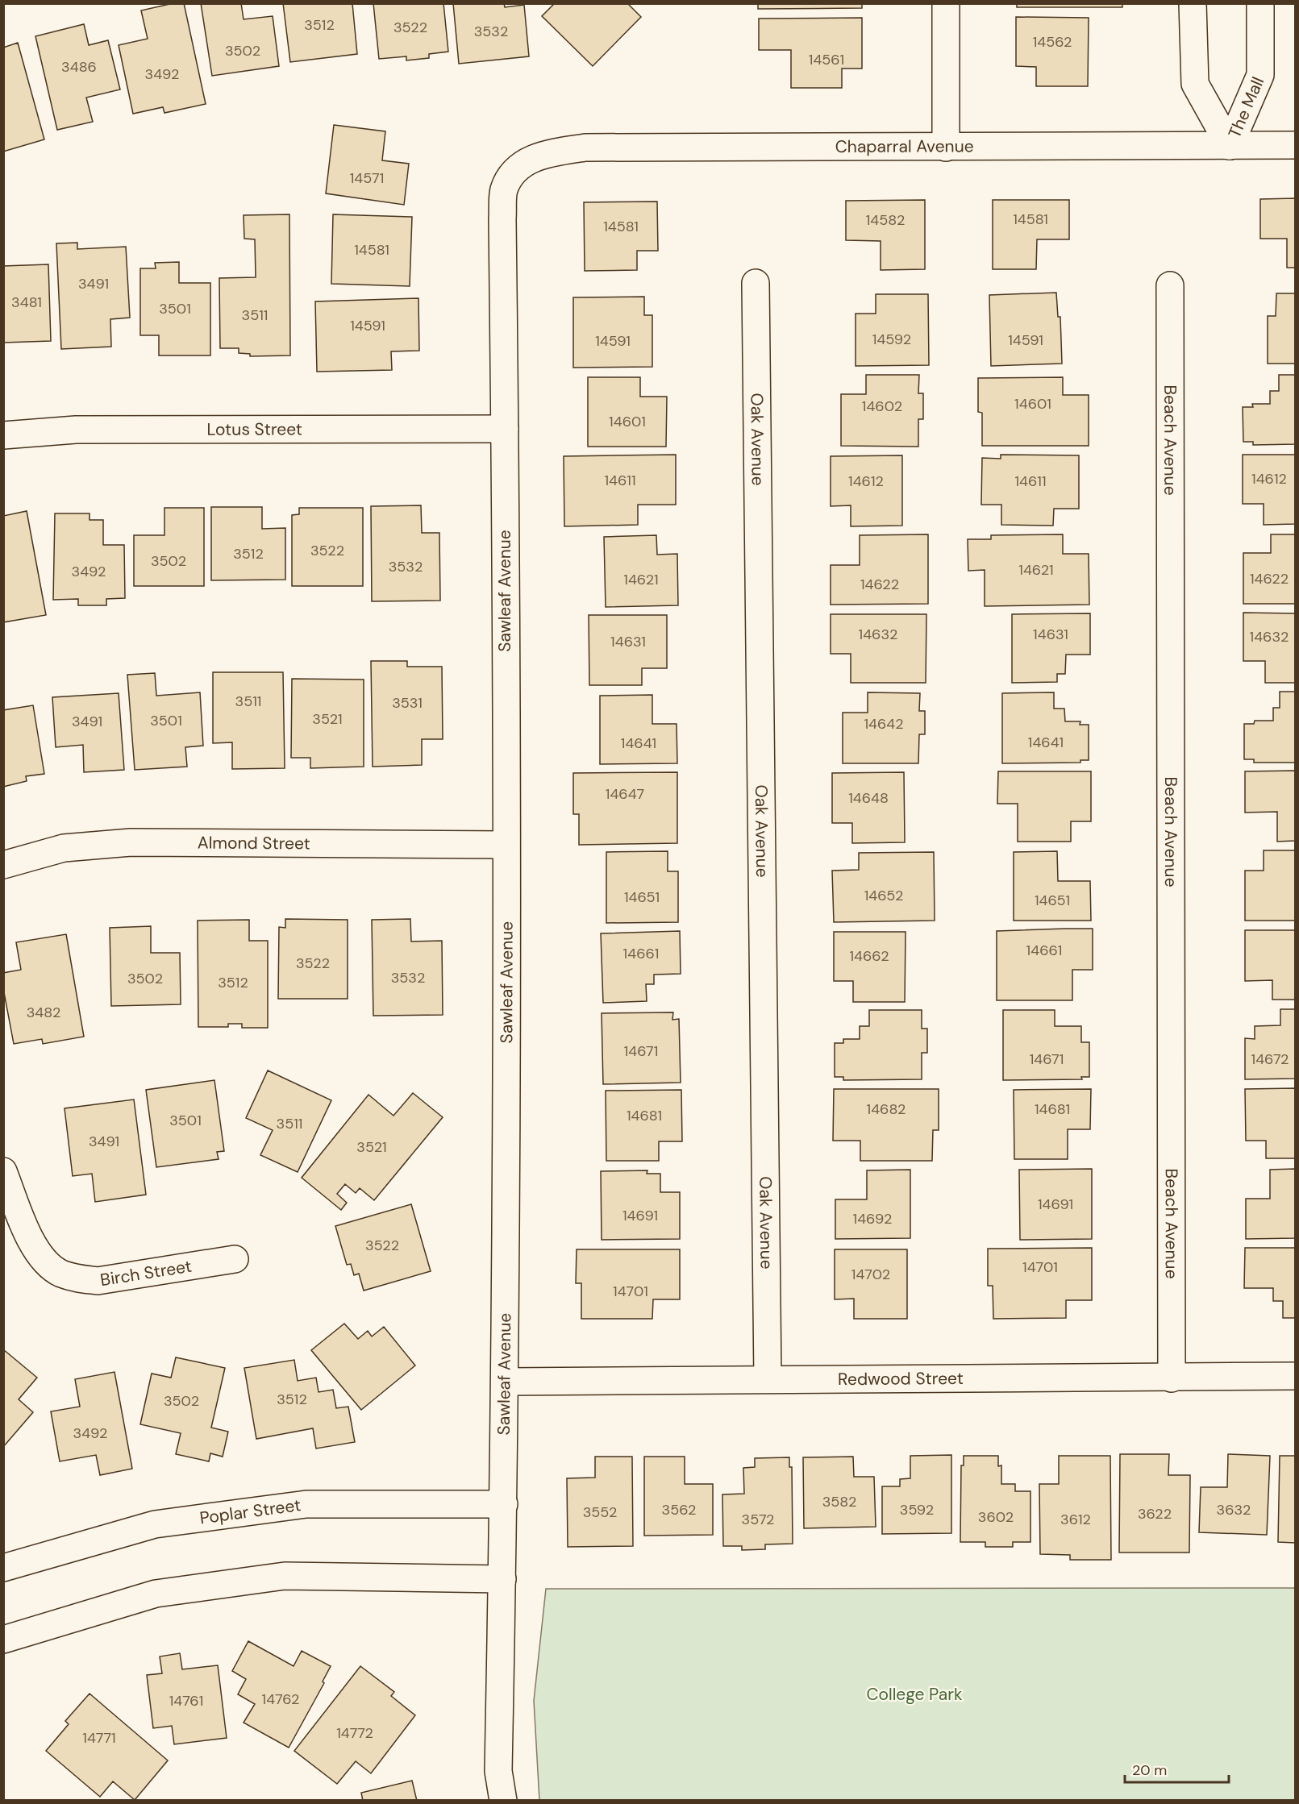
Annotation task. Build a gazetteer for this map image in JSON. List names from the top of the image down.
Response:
{
  "streets": {
    "street": [
      "The Mall",
      "Chaparral Avenue",
      "Lotus Street",
      "Oak Avenue",
      "Beach Avenue",
      "Sawleaf Avenue",
      "Almond Street",
      "Birch Street",
      "Redwood Street",
      "Poplar Street"
    ]
  },
  "crossings": [
    ["The Mall", "Chaparral Avenue"],
    ["Chaparral Avenue", "Sawleaf Avenue"],
    ["Lotus Street", "Sawleaf Avenue"],
    ["Oak Avenue", "Redwood Street"],
    ["Beach Avenue", "Redwood Street"],
    ["Sawleaf Avenue", "Almond Street"],
    ["Sawleaf Avenue", "Redwood Street"],
    ["Sawleaf Avenue", "Poplar Street"]
  ],
  "parks": ["College Park"],
  "house_numbers": [
    "3512",
    "3522",
    "3532",
    "14562",
    "3502",
    "14561",
    "3486",
    "3492",
    "14571",
    "14581",
    "14582",
    "14581",
    "14581",
    "3491",
    "3481",
    "3501",
    "3511",
    "14591",
    "14592",
    "14591",
    "14591",
    "14601",
    "14602",
    "14601",
    "14612",
    "14611",
    "14612",
    "14611",
    "3522",
    "3512",
    "3502",
    "3532",
    "14621",
    "3492",
    "14622",
    "14621",
    "14622",
    "14632",
    "14631",
    "14632",
    "14631",
    "3511",
    "3531",
    "3521",
    "3501",
    "3491",
    "14642",
    "14641",
    "14641",
    "14647",
    "14648",
    "14652",
    "14651",
    "14651",
    "14661",
    "14661",
    "14662",
    "3522",
    "3532",
    "3502",
    "3512",
    "3482",
    "14671",
    "14671",
    "14672",
    "14682",
    "14681",
    "14681",
    "3501",
    "3511",
    "3491",
    "3521",
    "14691",
    "14691",
    "14692",
    "3522",
    "14701",
    "14702",
    "14701",
    "3512",
    "3502",
    "3492",
    "3582",
    "3562",
    "3592",
    "3632",
    "3552",
    "3622",
    "3602",
    "3572",
    "3612",
    "14762",
    "14761",
    "14772",
    "14771"
  ],
  "scale_bar": "20 m"
}
